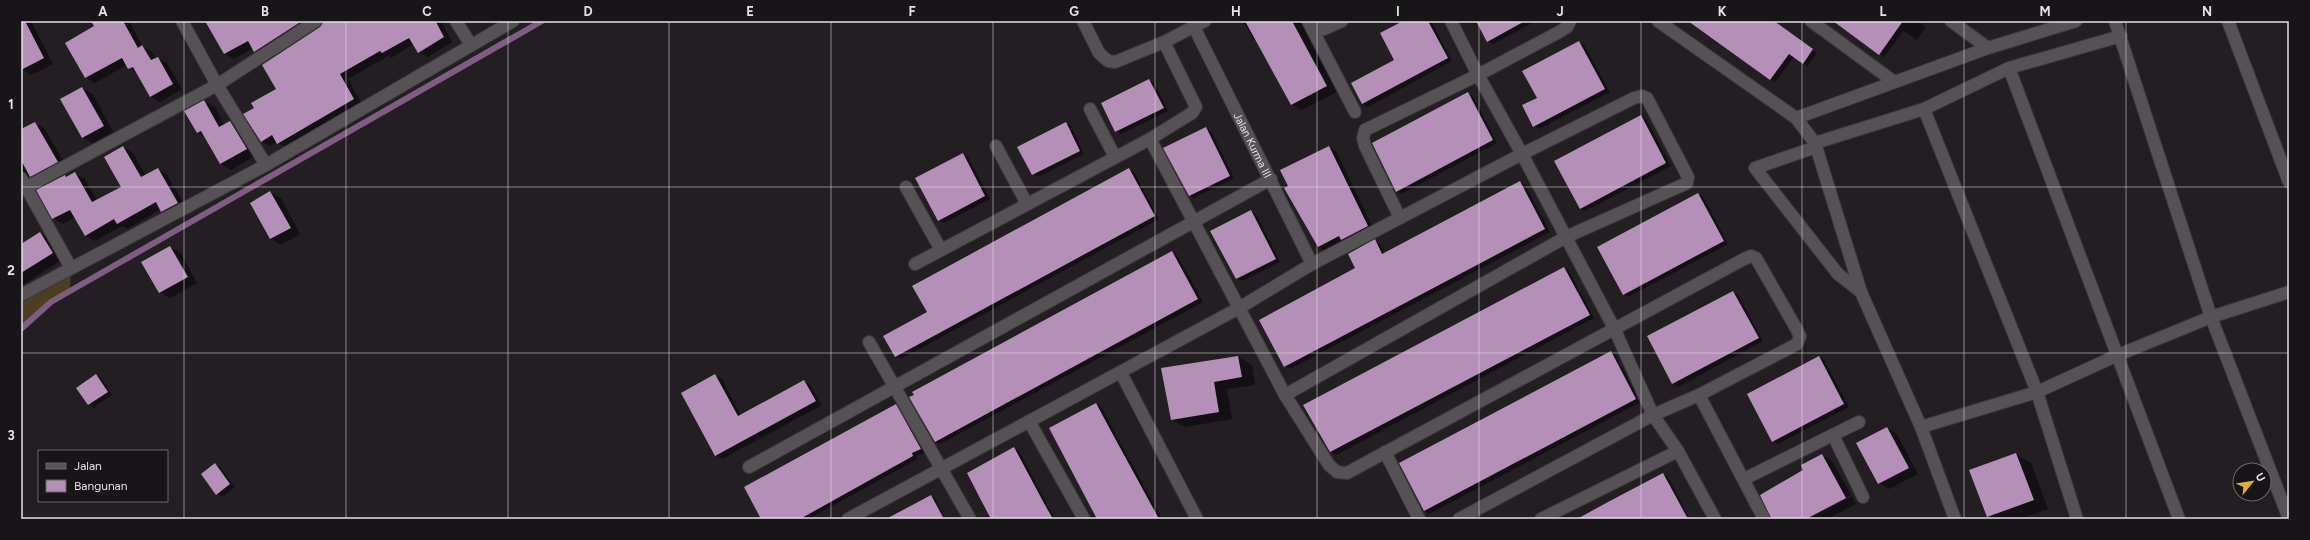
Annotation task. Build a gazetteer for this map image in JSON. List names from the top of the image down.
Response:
{
  "streets": {
    "street": ["Jalan Kurma III"]
  },
  "legend": ["Jalan", "Bangunan"],
  "north": "top right",
  "grid": {
    "columns": [
      "A",
      "B",
      "C",
      "D",
      "E",
      "F",
      "G",
      "H",
      "I",
      "J",
      "K",
      "L",
      "M",
      "N"
    ],
    "rows": ["1", "2", "3"]
  }
}
